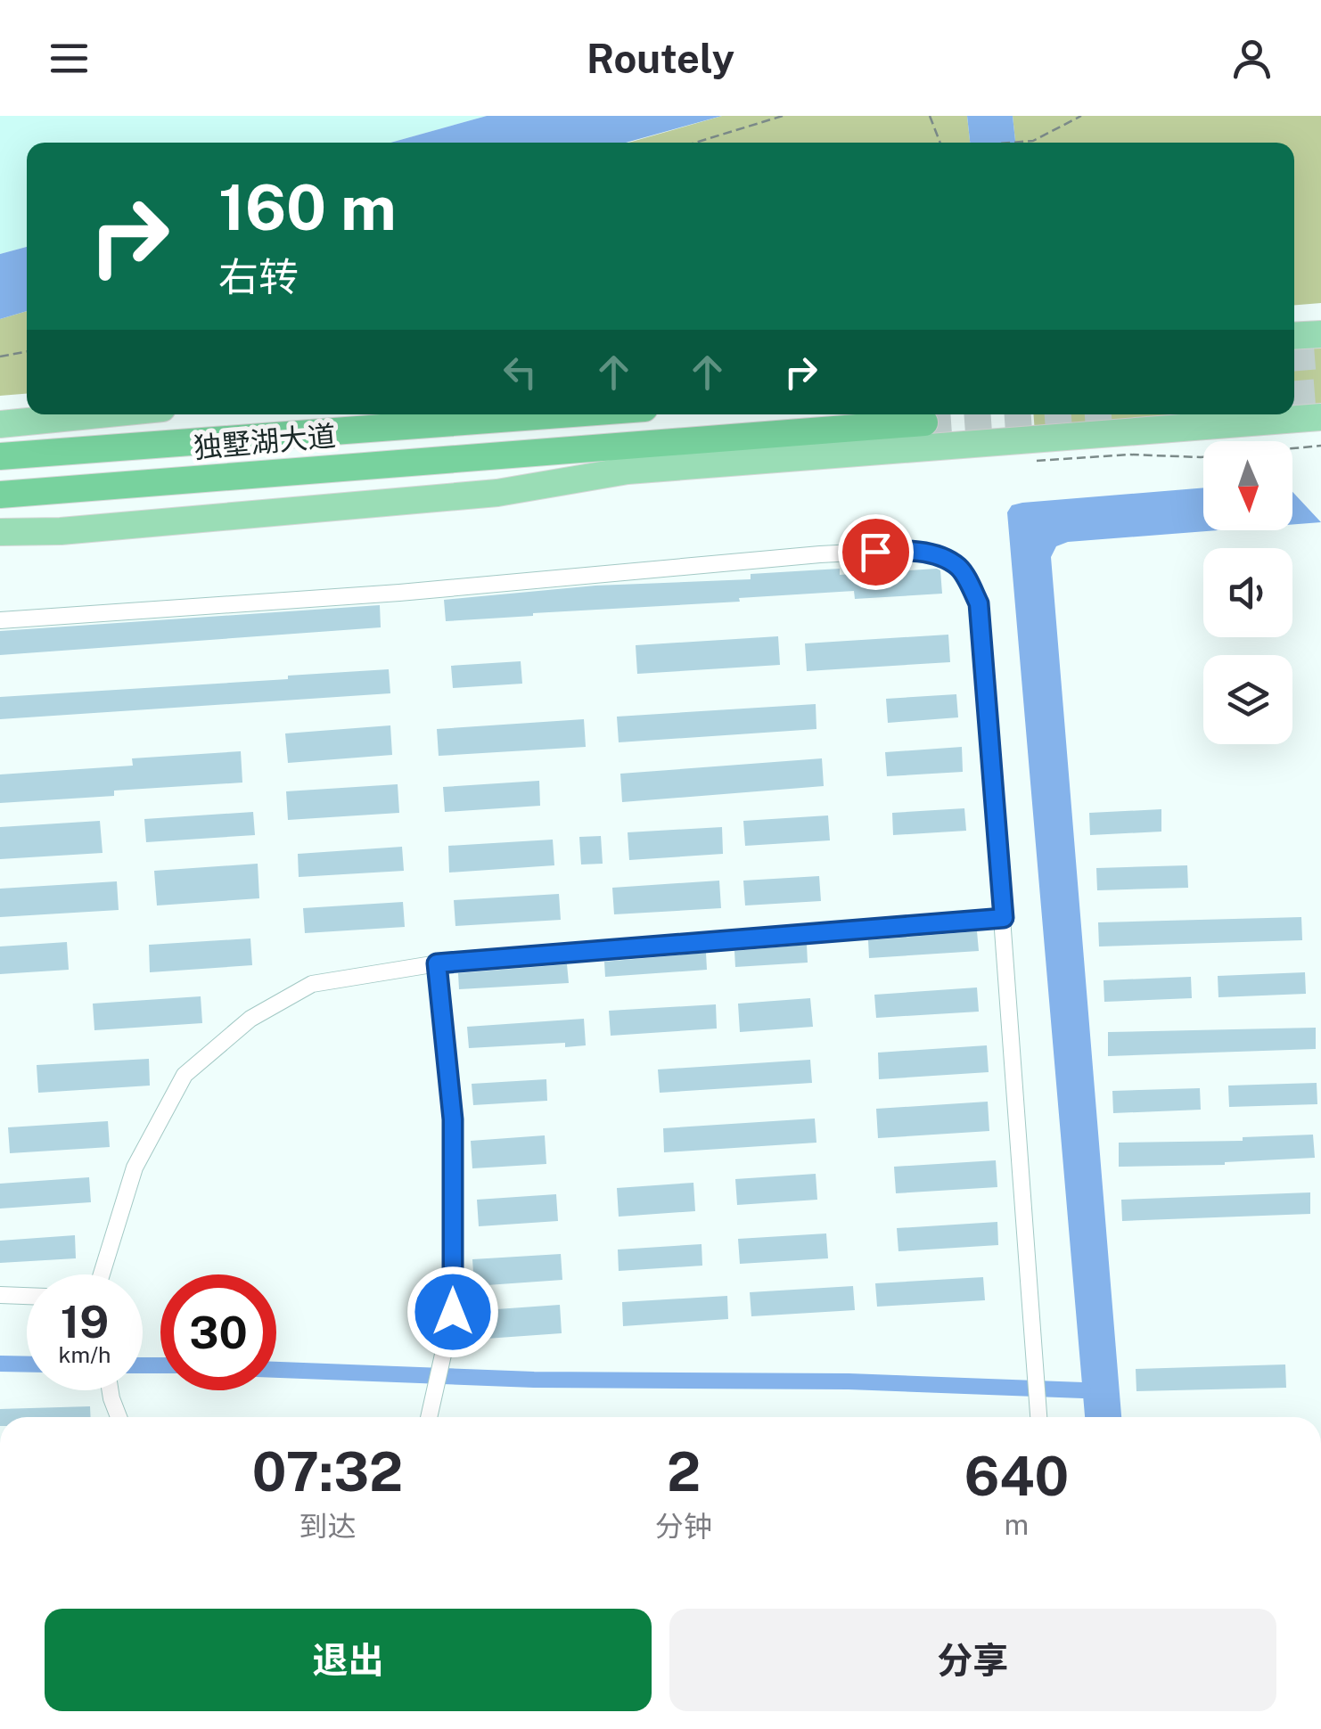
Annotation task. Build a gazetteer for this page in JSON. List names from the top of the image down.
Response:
{
  "streets": {
    "highway": ["独墅湖大道"]
  },
  "north": "bottom",
  "page": {
    "header": "Routely",
    "turn": ["160 m", "右转"],
    "speed": "19 km/h",
    "limit": "30",
    "eta": [
      "07:32",
      "到达",
      "2",
      "分钟",
      "640",
      "m"
    ],
    "buttons": ["退出", "分享"]
  }
}
